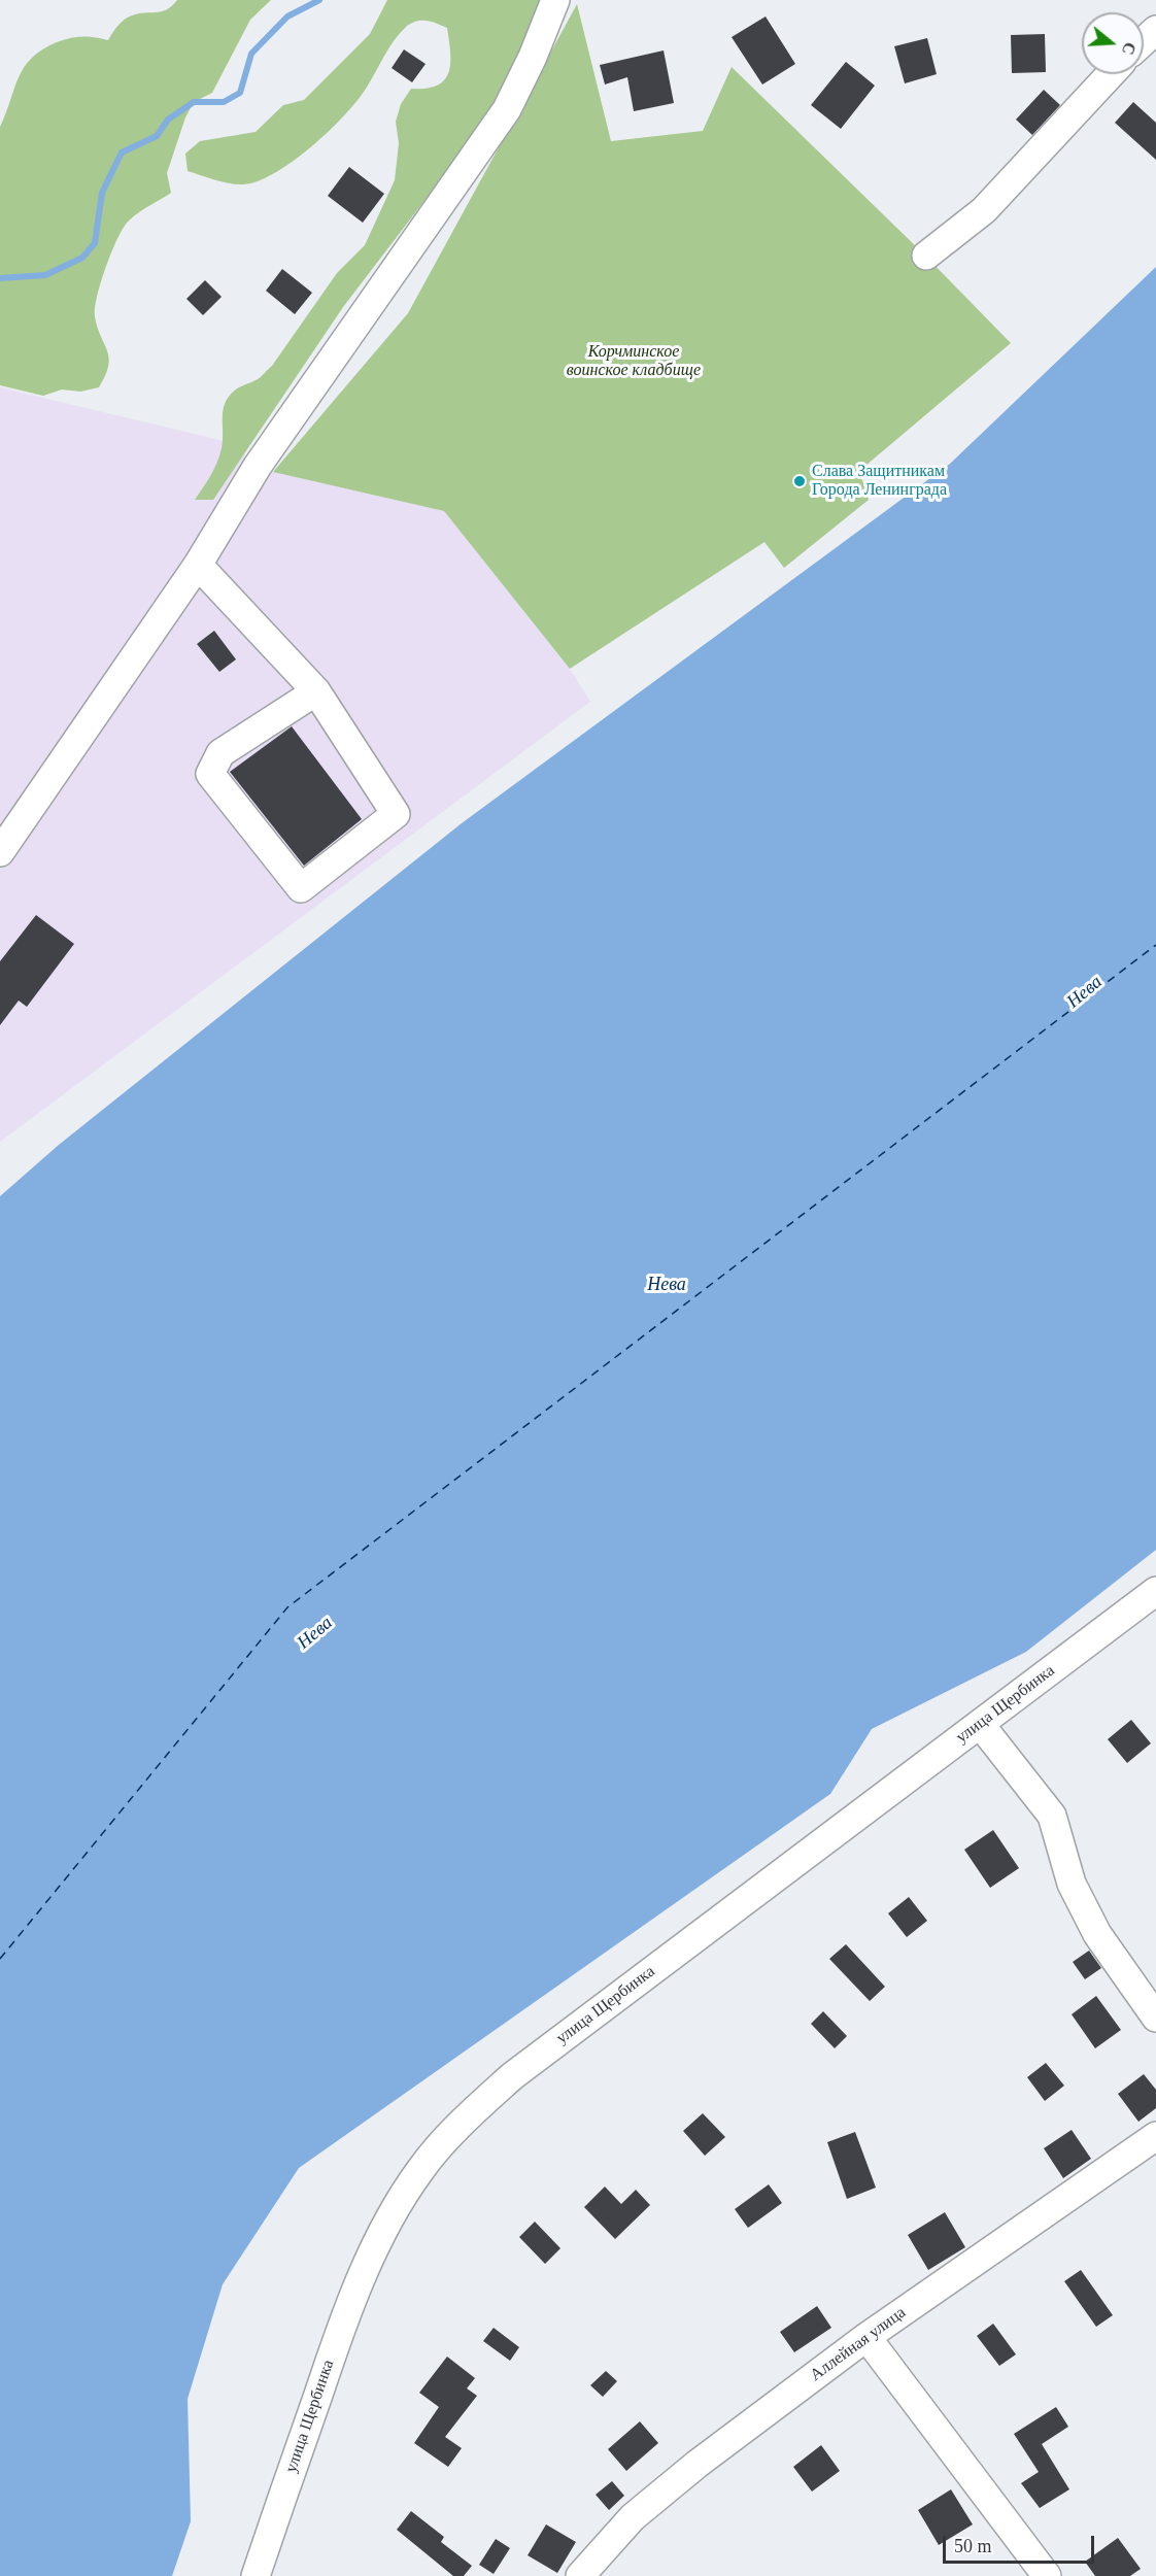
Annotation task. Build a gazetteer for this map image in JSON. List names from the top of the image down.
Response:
{
  "streets": {
    "street": ["улица Щербинка", "Аллейная улица"]
  },
  "water": ["Нева"],
  "parks": ["Корчминское воинское кладбище"],
  "places": ["Слава Защитникам Города Ленинграда"],
  "scale_bar": "50 m",
  "north": "right"
}
